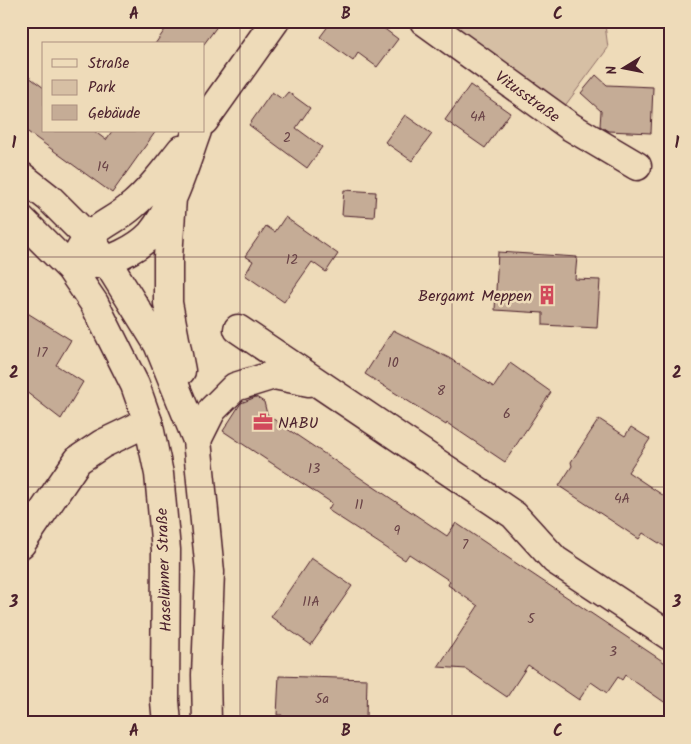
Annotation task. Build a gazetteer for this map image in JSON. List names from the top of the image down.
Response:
{
  "streets": {
    "street": ["Vitusstraße", "Haselünner Straße"]
  },
  "places": {
    "building": ["Bergamt Meppen"],
    "office": ["NABU"]
  },
  "house_numbers": [
    "4A",
    "2",
    "14",
    "12",
    "17",
    "10",
    "8",
    "6",
    "13",
    "4A",
    "11",
    "9",
    "7",
    "11A",
    "5",
    "3",
    "5a"
  ],
  "legend": ["Straße", "Park", "Gebäude"],
  "north": "left",
  "grid": {
    "columns": ["A", "B", "C"],
    "rows": ["1", "2", "3"]
  }
}
